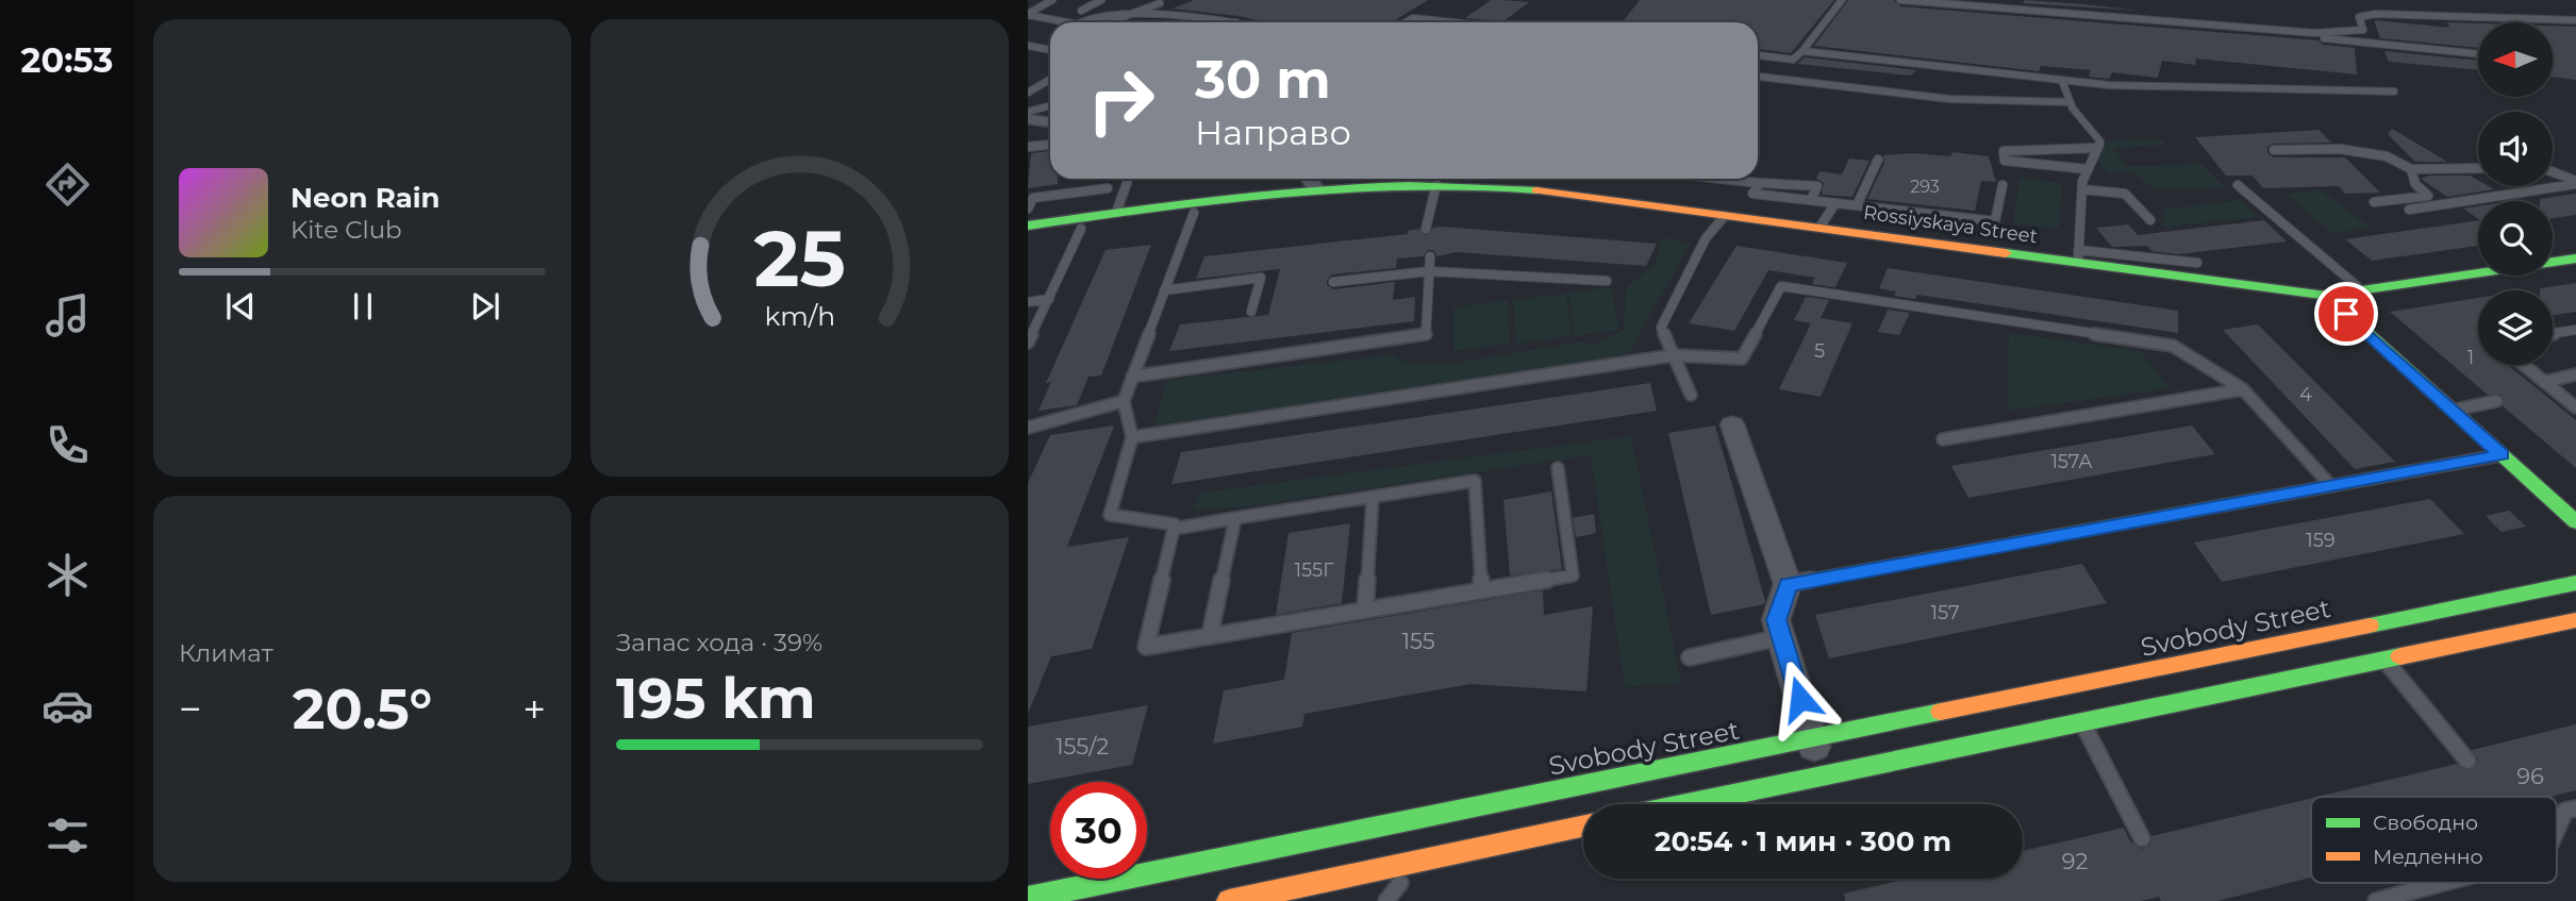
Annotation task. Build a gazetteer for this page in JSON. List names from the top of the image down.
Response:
{
  "streets": {
    "main road": ["Rossiyskaya Street", "Svobody Street"]
  },
  "house_numbers": [
    "293",
    "5",
    "1",
    "4",
    "157А",
    "159",
    "155Г",
    "157",
    "155",
    "155/2",
    "96",
    "92"
  ],
  "legend": ["Свободно", "Медленно"],
  "north": "left",
  "page": {
    "tabs": "20:53",
    "turn": ["30 m", "Направо"],
    "song": ["Neon Rain", "Kite Club"],
    "tile": [
      "Климат",
      ["Запас хода · 39%", "195 km"]
    ],
    "heat": ["−", "20.5°", "+"],
    "limit": "30",
    "trip": "20:54 · 1 мин · 300 m",
    "gauge": ["25", "km/h"]
  }
}
